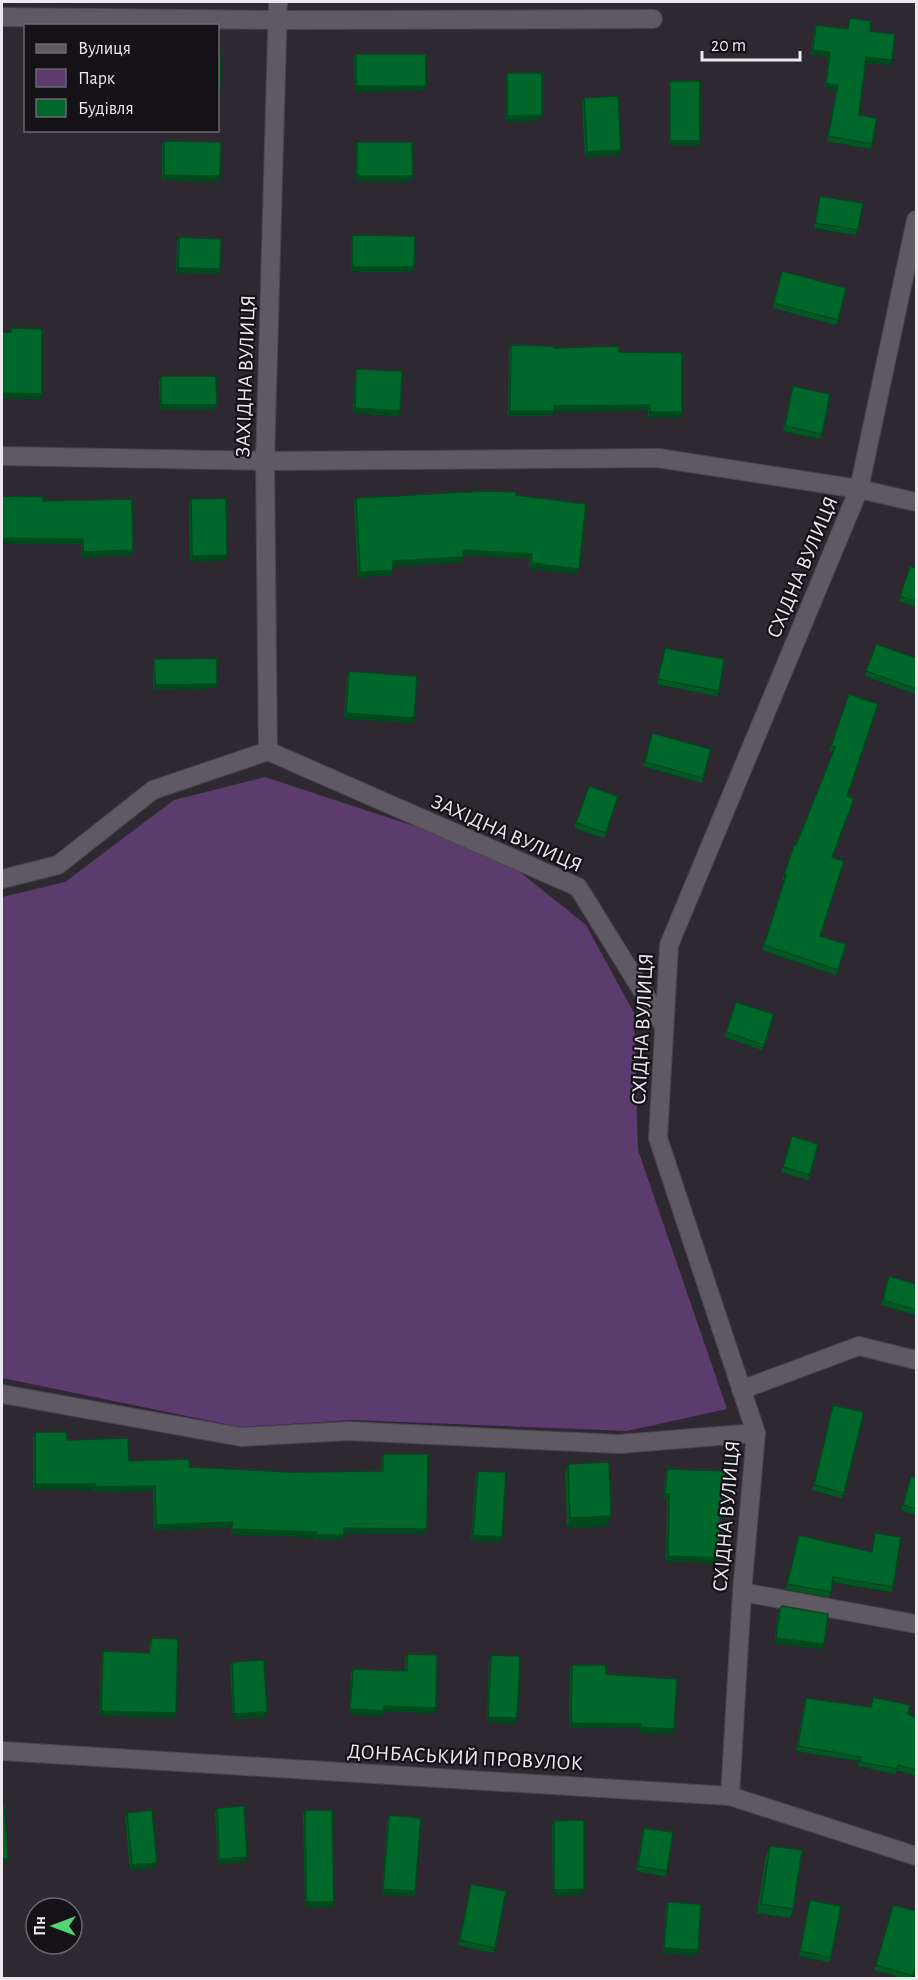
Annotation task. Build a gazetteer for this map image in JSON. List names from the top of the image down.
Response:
{
  "streets": {
    "street": ["ЗАХІДНА ВУЛИЦЯ", "СХІДНА ВУЛИЦЯ", "ДОНБАСЬКИЙ ПРОВУЛОК"]
  },
  "crossings": [
    ["ЗАХІДНА ВУЛИЦЯ", "СХІДНА ВУЛИЦЯ"],
    ["СХІДНА ВУЛИЦЯ", "ДОНБАСЬКИЙ ПРОВУЛОК"]
  ],
  "legend": ["Вулиця", "Парк", "Будівля"],
  "scale_bar": "20 m",
  "north": "left"
}
